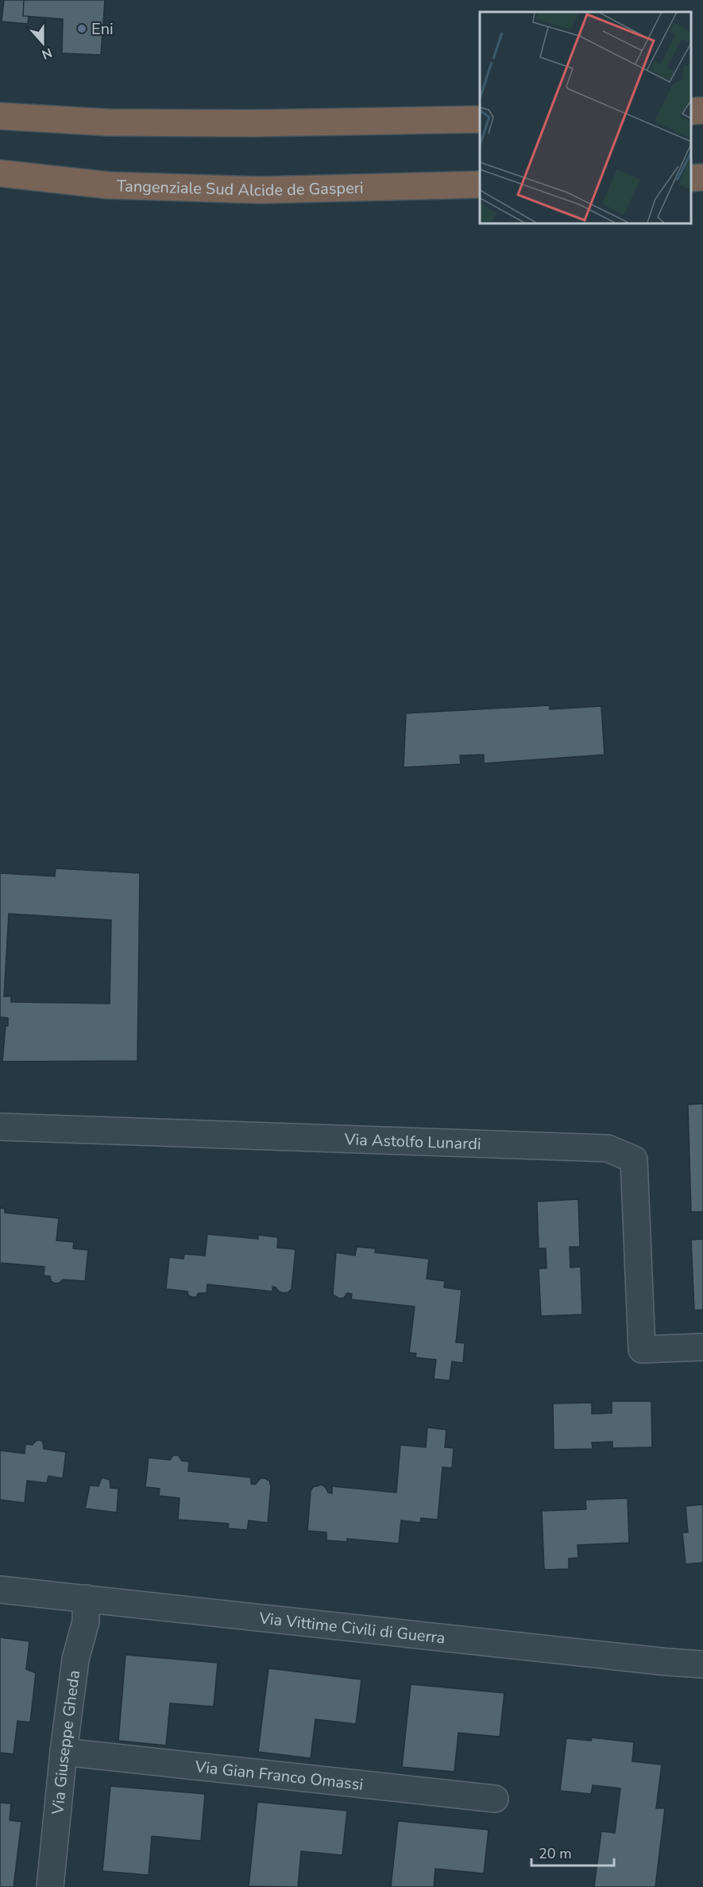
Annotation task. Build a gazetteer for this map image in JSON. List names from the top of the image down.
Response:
{
  "streets": {
    "highway": ["Tangenziale Sud Alcide de Gasperi"],
    "street": [
      "Via Astolfo Lunardi",
      "Via Vittime Civili di Guerra",
      "Via Giuseppe Gheda",
      "Via Gian Franco Omassi"
    ]
  },
  "crossings": [
    ["Via Vittime Civili di Guerra", "Via Giuseppe Gheda"],
    ["Via Giuseppe Gheda", "Via Gian Franco Omassi"]
  ],
  "places": ["Eni"],
  "scale_bar": "20 m",
  "north": "bottom"
}
